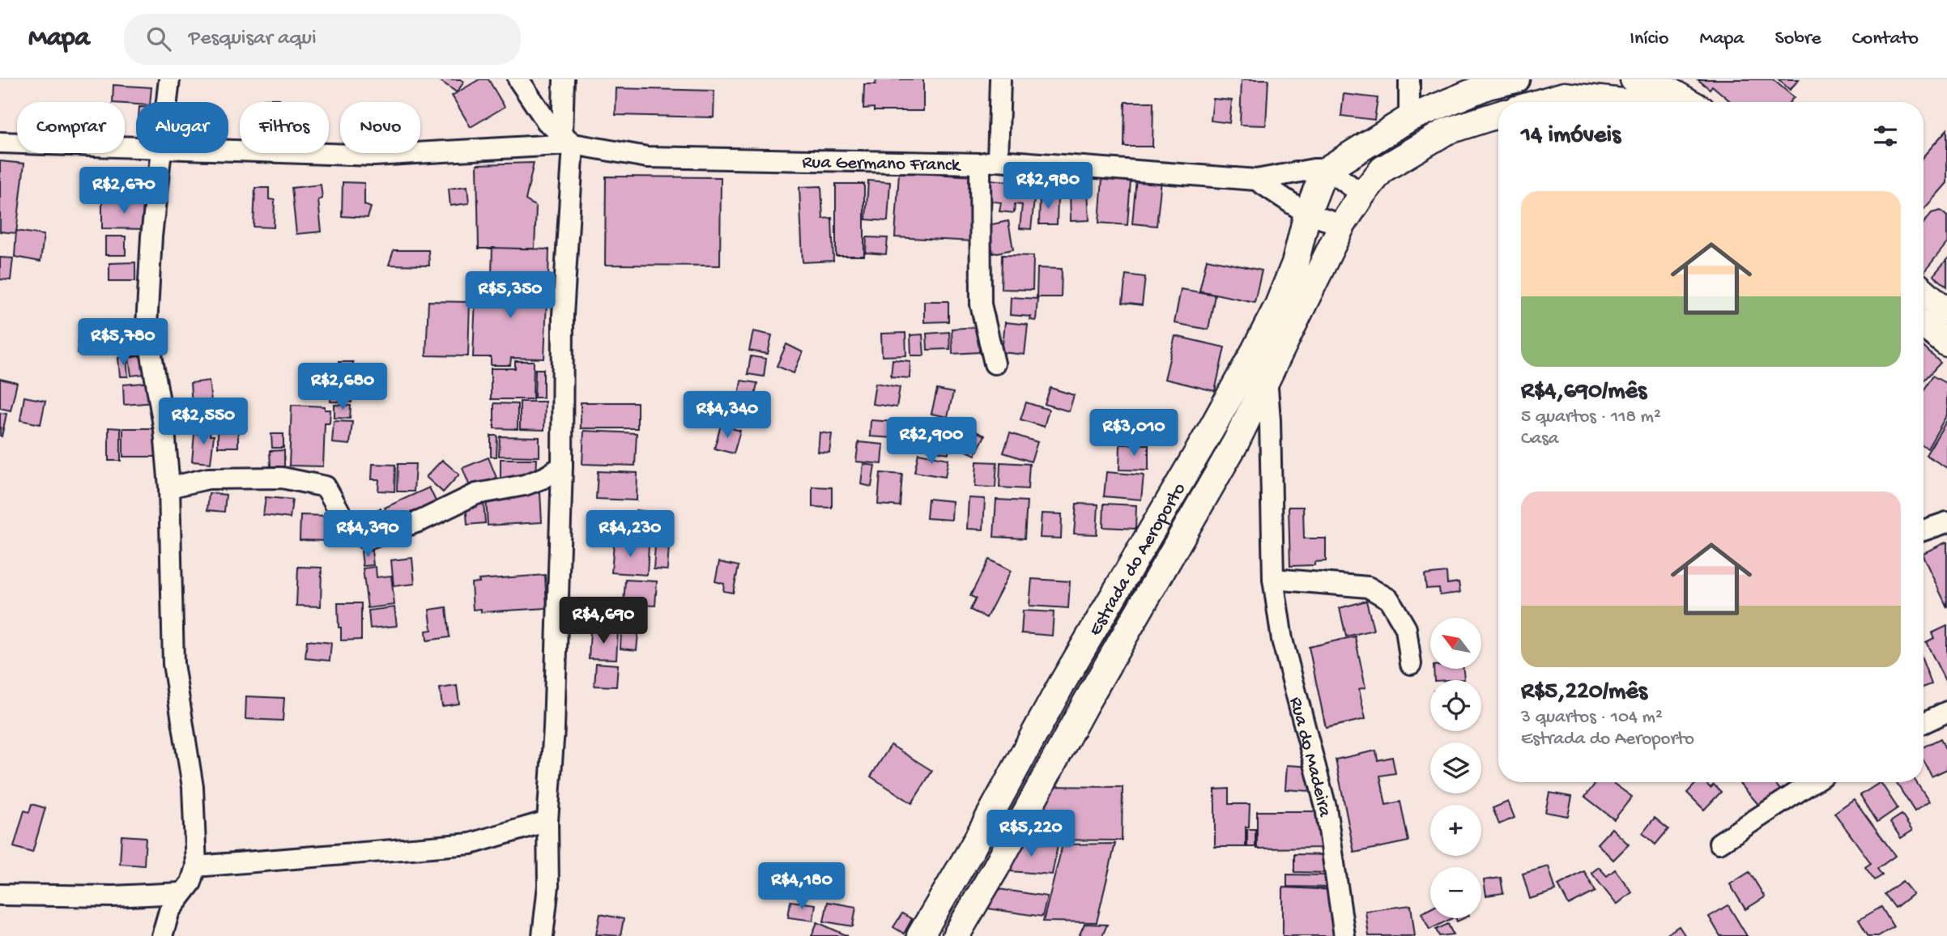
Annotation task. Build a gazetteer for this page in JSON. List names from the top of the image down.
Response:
{
  "streets": {
    "main road": ["Rua Germano Franck", "Estrada do Aeroporto"],
    "street": ["Rua do Madeira"]
  },
  "crossings": [
    ["Rua Germano Franck", "Estrada do Aeroporto"],
    ["Estrada do Aeroporto", "Rua do Madeira"]
  ],
  "north": "top left",
  "page": {
    "header": "Mapa",
    "search": "Pesquisar aqui",
    "nav": [
      "Início",
      "Mapa",
      "Sobre",
      "Contato"
    ],
    "chip": [
      "Comprar",
      "Alugar",
      "Filtros",
      "Novo"
    ],
    "heading": "14 imóveis",
    "price": [
      "R$2,980",
      "R$2,670",
      "R$5,350",
      "R$5,780",
      "R$2,680",
      "R$4,340",
      "R$2,550",
      "R$3,010",
      "R$2,900",
      "R$4,390",
      "R$4,230",
      "R$4,690",
      "R$5,220",
      "R$4,180"
    ],
    "list": [
      {
        "name": "R$4,690/mês",
        "note": "5 quartos · 118 m² · Casa"
      },
      {
        "name": "R$5,220/mês",
        "note": "3 quartos · 104 m² · Estrada do Aeroporto"
      }
    ],
    "map_buttons": ["+", "−"]
  }
}
